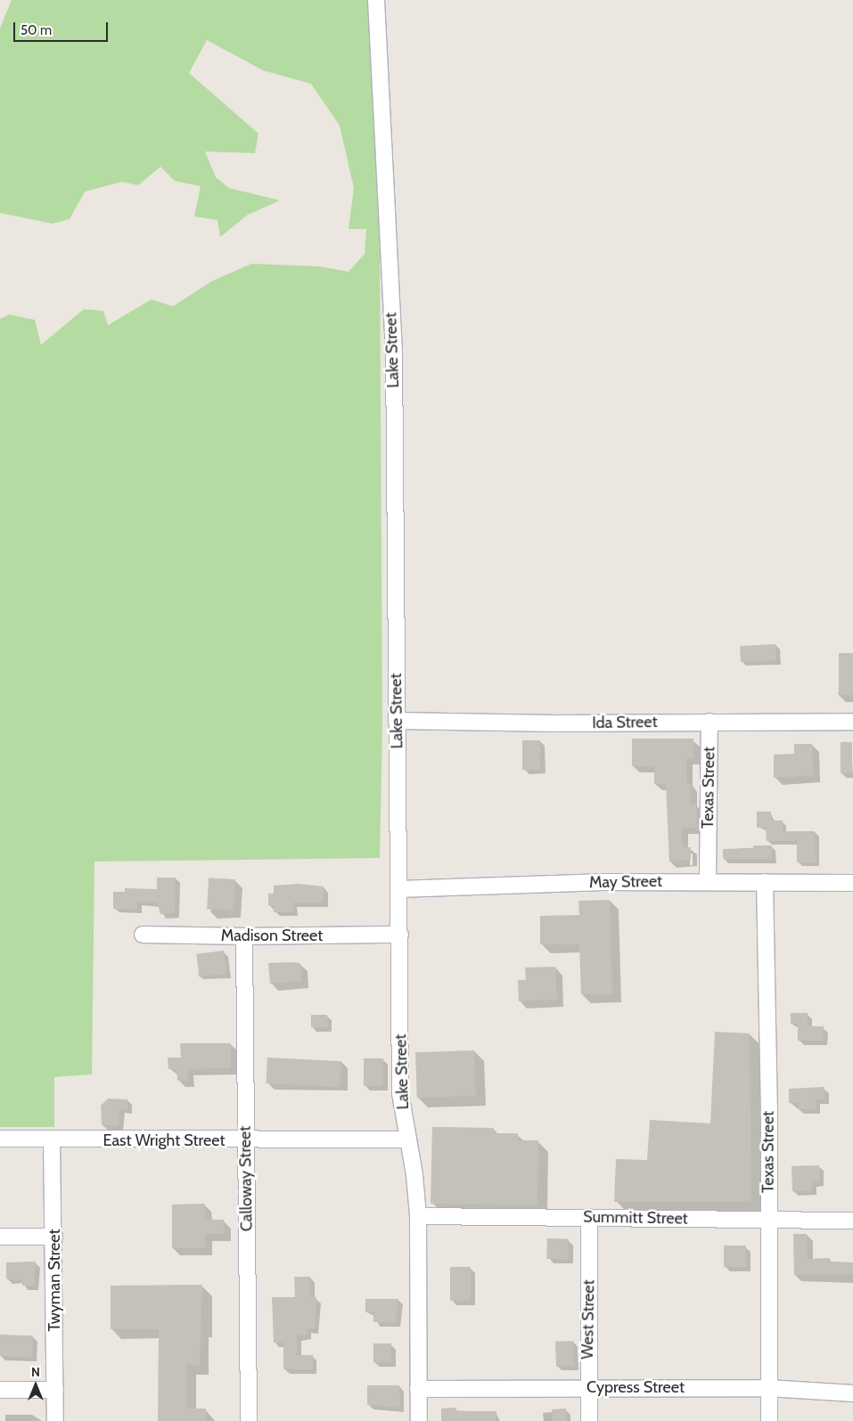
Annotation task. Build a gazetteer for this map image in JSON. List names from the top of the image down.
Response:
{
  "streets": {
    "street": [
      "Lake Street",
      "Ida Street",
      "Texas Street",
      "May Street",
      "Madison Street",
      "East Wright Street",
      "Calloway Street",
      "Summitt Street",
      "Twyman Street",
      "West Street",
      "Cypress Street"
    ]
  },
  "crossings": [
    ["Lake Street", "Ida Street"],
    ["Lake Street", "May Street"],
    ["Lake Street", "Madison Street"],
    ["Lake Street", "East Wright Street"],
    ["Lake Street", "Summitt Street"],
    ["Lake Street", "Cypress Street"],
    ["Ida Street", "Texas Street"],
    ["Texas Street", "May Street"],
    ["Texas Street", "Summitt Street"],
    ["Texas Street", "Cypress Street"],
    ["Madison Street", "Calloway Street"],
    ["East Wright Street", "Calloway Street"],
    ["East Wright Street", "Twyman Street"],
    ["Summitt Street", "West Street"],
    ["West Street", "Cypress Street"]
  ],
  "scale_bar": "50 m",
  "north": "top"
}
